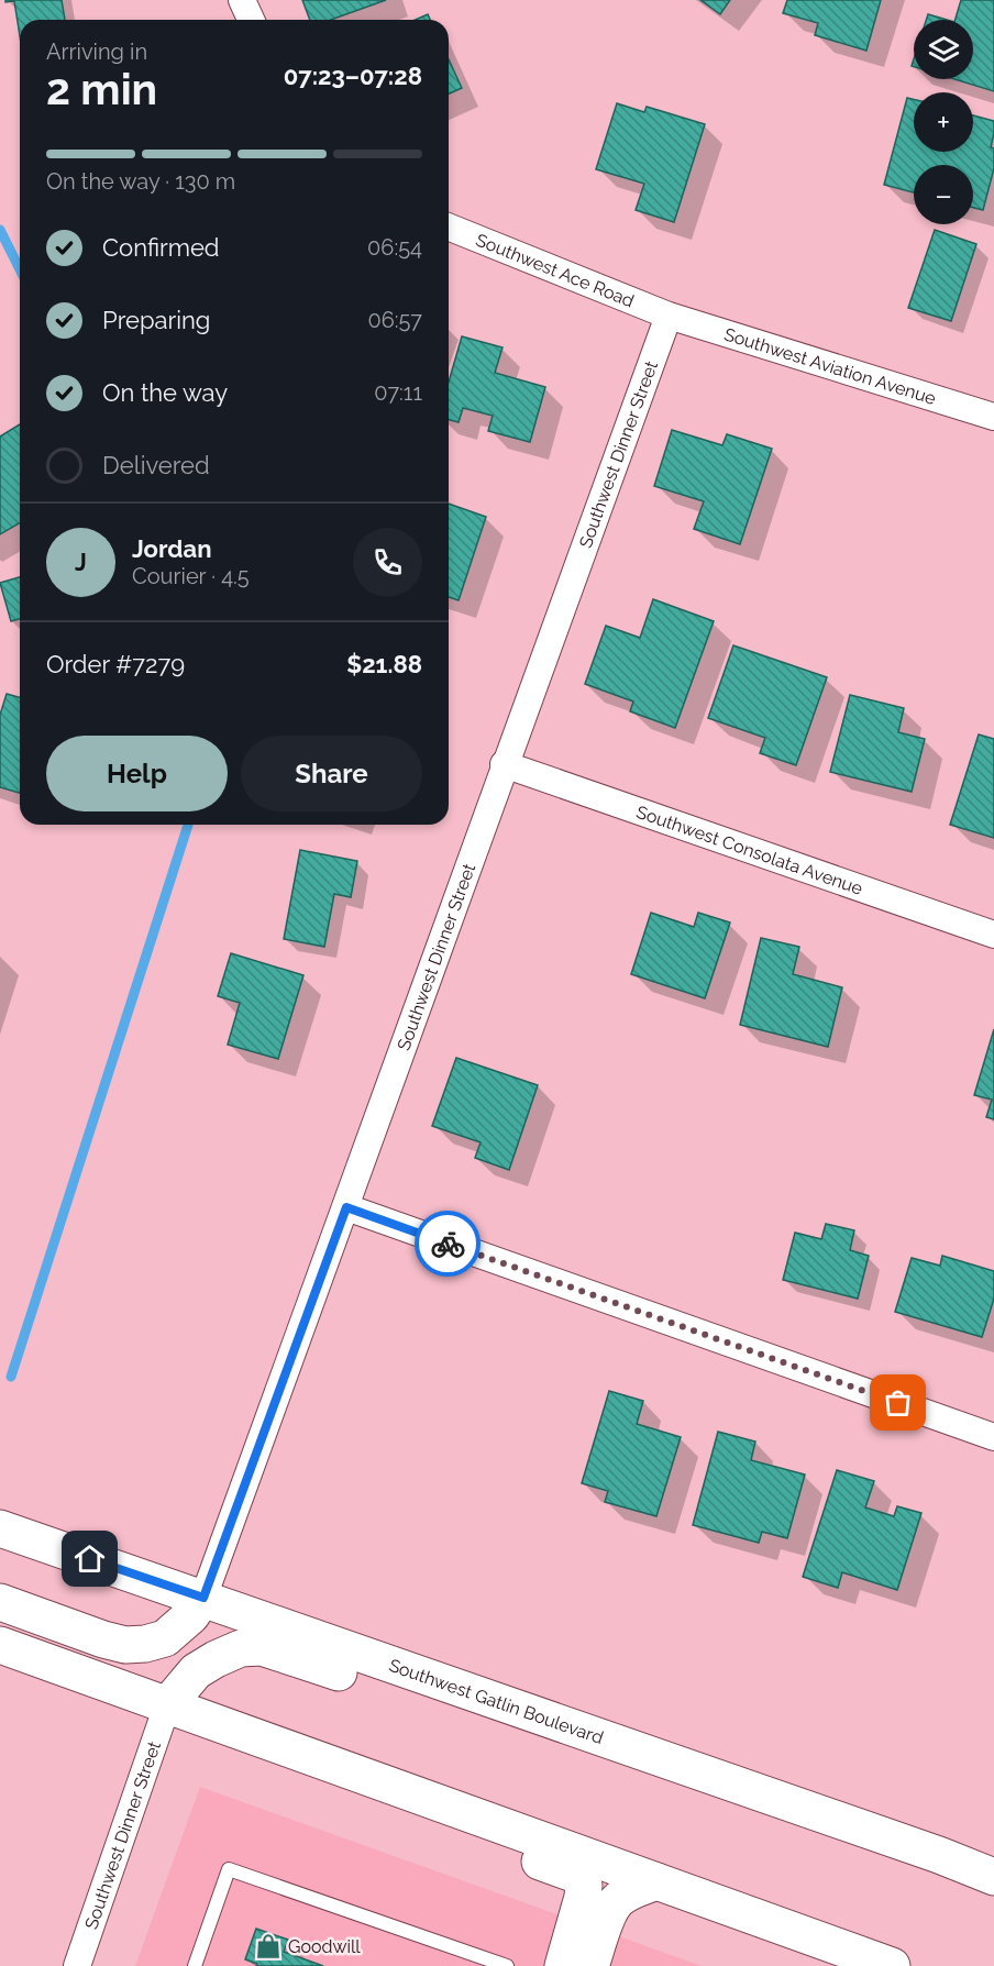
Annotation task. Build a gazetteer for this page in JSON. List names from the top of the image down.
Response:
{
  "streets": {
    "main road": ["Southwest Gatlin Boulevard"],
    "street": [
      "Southwest Ace Road",
      "Southwest Aviation Avenue",
      "Southwest Dinner Street",
      "Southwest Consolata Avenue"
    ]
  },
  "crossings": [
    ["Southwest Ace Road", "Southwest Aviation Avenue"],
    ["Southwest Ace Road", "Southwest Dinner Street"],
    ["Southwest Aviation Avenue", "Southwest Dinner Street"],
    ["Southwest Dinner Street", "Southwest Consolata Avenue"],
    ["Southwest Dinner Street", "Southwest Gatlin Boulevard"]
  ],
  "places": {
    "shop": ["Goodwill"]
  },
  "page": {
    "map_buttons": ["+", "−"],
    "heading": ["2 min", "Arriving in", "07:23–07:28"],
    "panel": [
      "Jordan",
      "Courier · 4.5",
      "Order #7279",
      "$21.88"
    ],
    "bar": "On the way · 130 m",
    "list": [
      ["Confirmed", "06:54"],
      ["Preparing", "06:57"],
      ["On the way", "07:11"],
      "Delivered"
    ],
    "round": "J",
    "buttons": ["Help", "Share"]
  }
}
